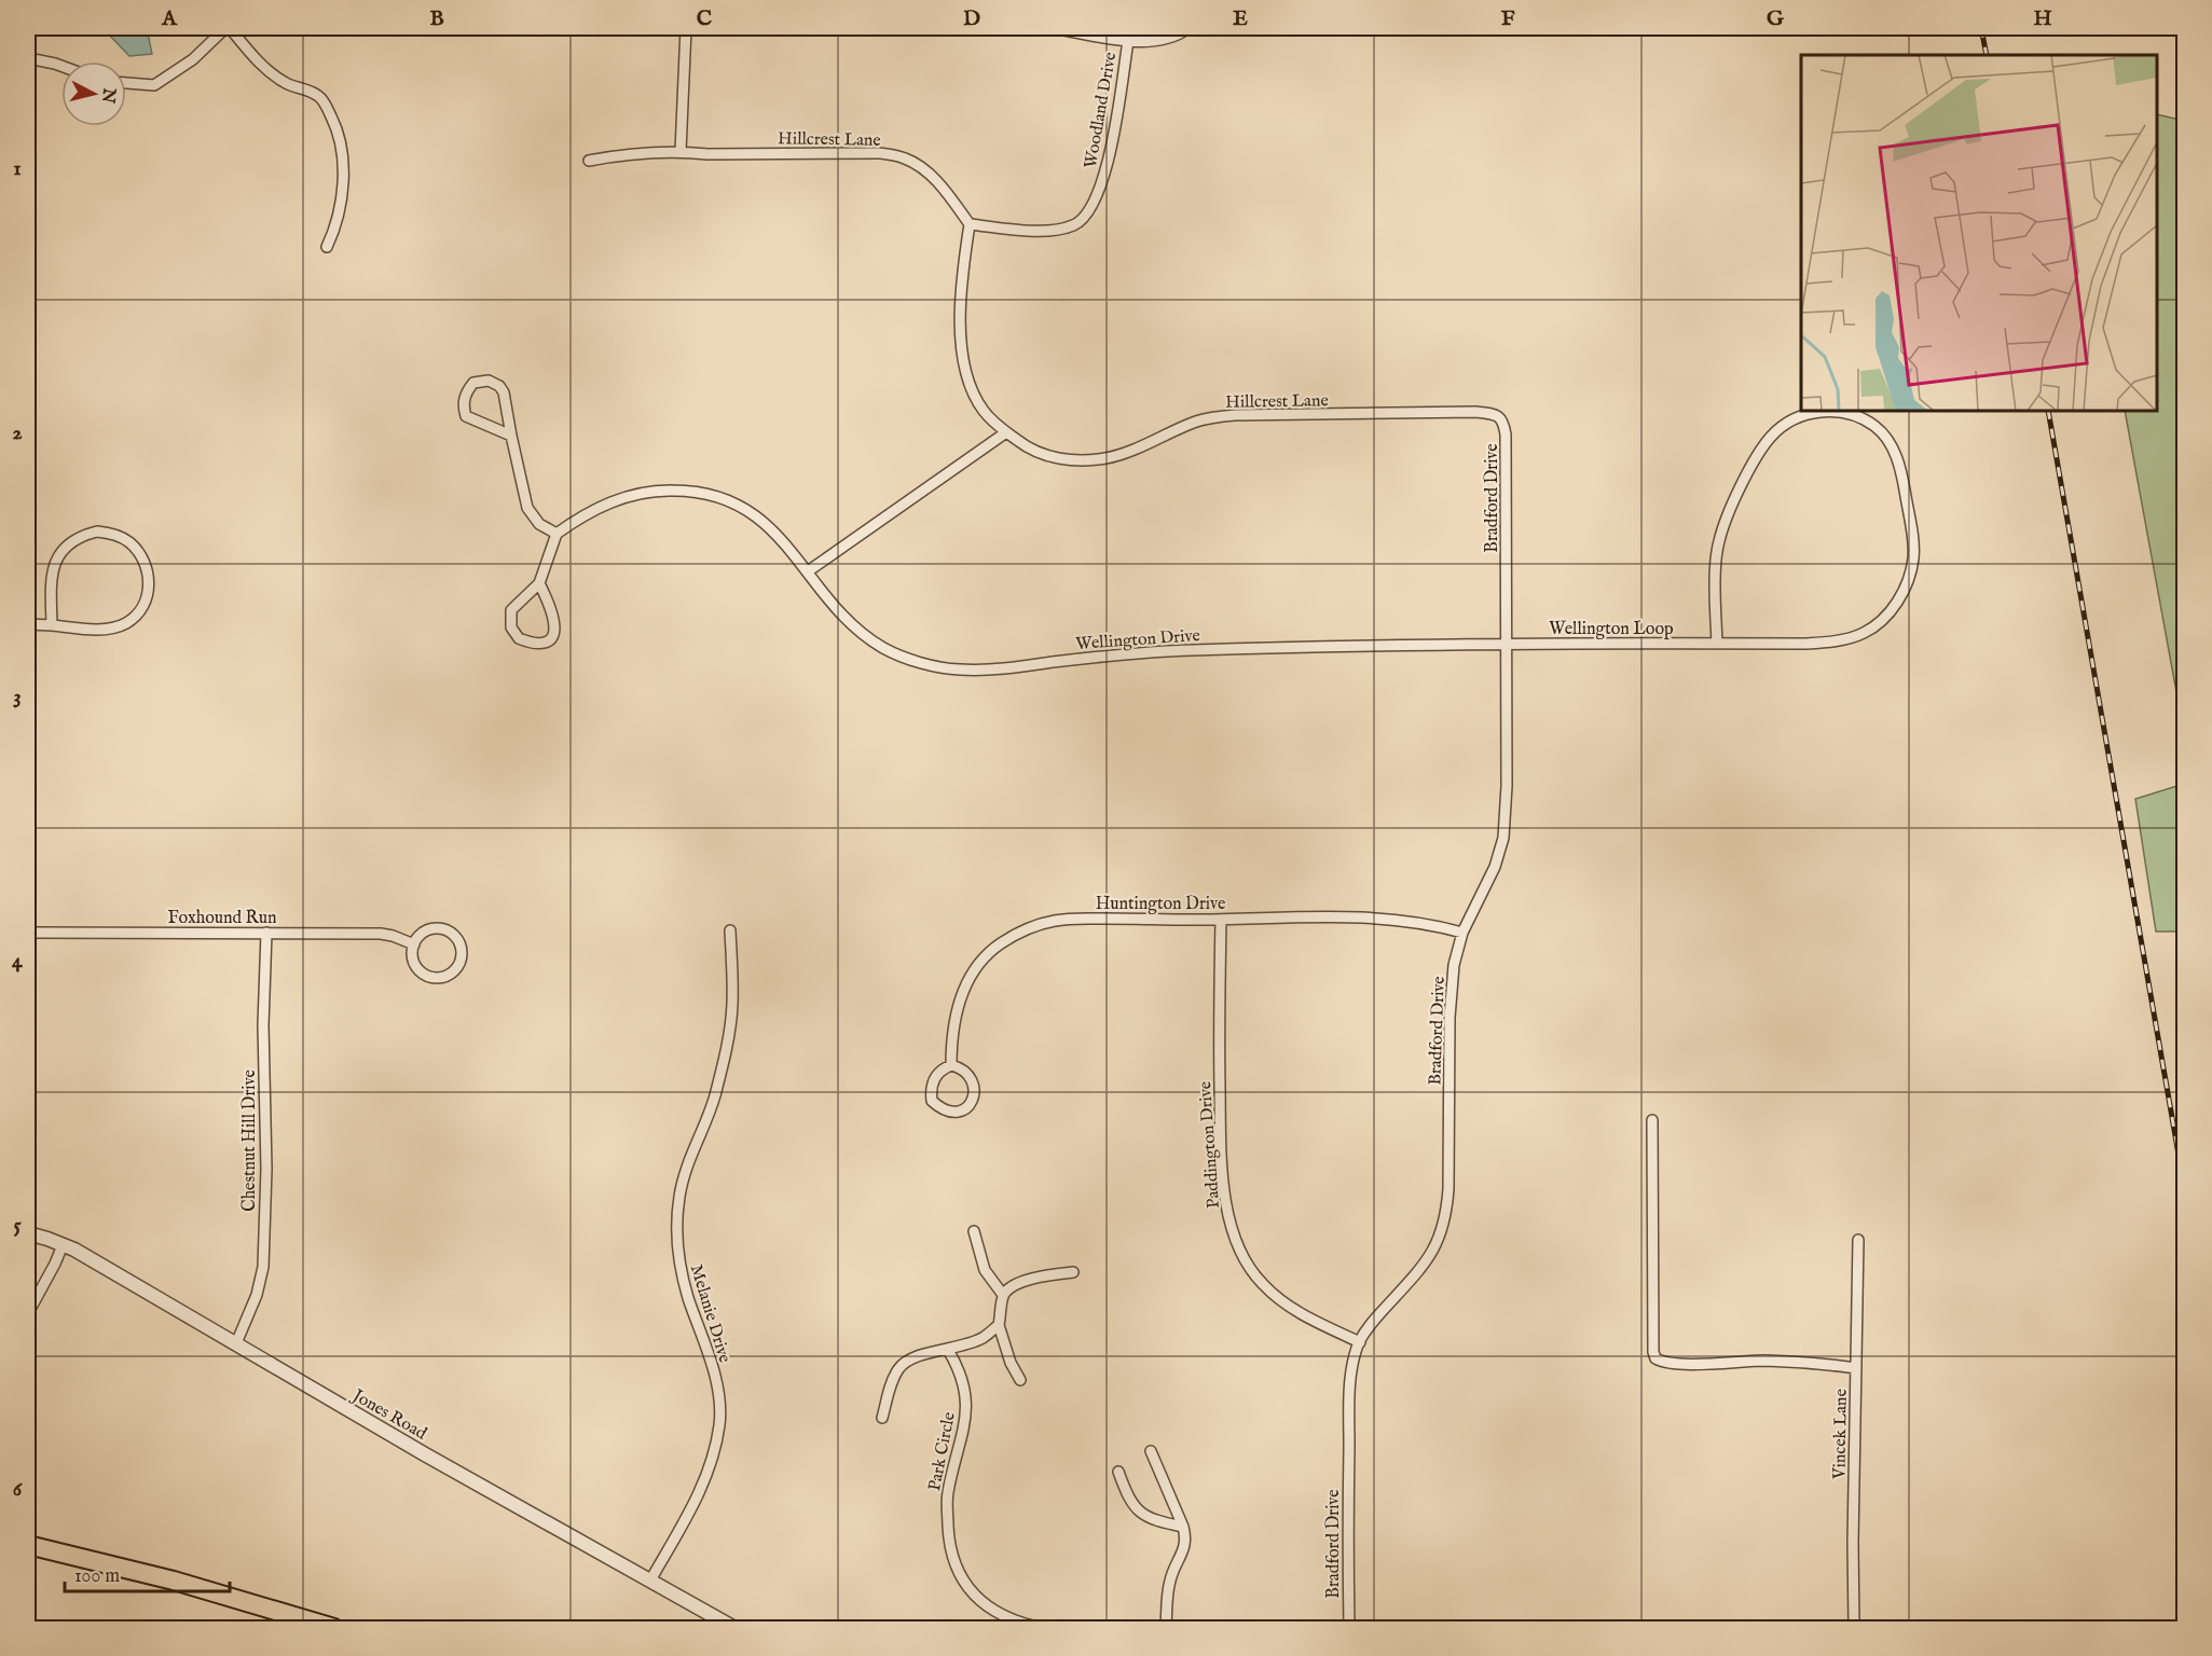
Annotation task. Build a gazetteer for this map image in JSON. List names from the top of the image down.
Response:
{
  "streets": {
    "street": [
      "Woodland Drive",
      "Hillcrest Lane",
      "Bradford Drive",
      "Wellington Loop",
      "Wellington Drive",
      "Huntington Drive",
      "Foxhound Run",
      "Chestnut Hill Drive",
      "Paddington Drive",
      "Melanie Drive",
      "Jones Road",
      "Vincek Lane",
      "Park Circle"
    ]
  },
  "crossings": [
    ["Woodland Drive", "Hillcrest Lane"],
    ["Hillcrest Lane", "Bradford Drive"],
    ["Bradford Drive", "Wellington Loop"],
    ["Bradford Drive", "Wellington Drive"],
    ["Bradford Drive", "Huntington Drive"],
    ["Bradford Drive", "Paddington Drive"],
    ["Wellington Loop", "Wellington Drive"],
    ["Huntington Drive", "Paddington Drive"],
    ["Foxhound Run", "Chestnut Hill Drive"],
    ["Chestnut Hill Drive", "Jones Road"],
    ["Melanie Drive", "Jones Road"]
  ],
  "scale_bar": "100 m",
  "north": "right",
  "grid": {
    "columns": [
      "A",
      "B",
      "C",
      "D",
      "E",
      "F",
      "G",
      "H"
    ],
    "rows": [
      "1",
      "2",
      "3",
      "4",
      "5",
      "6"
    ]
  }
}
